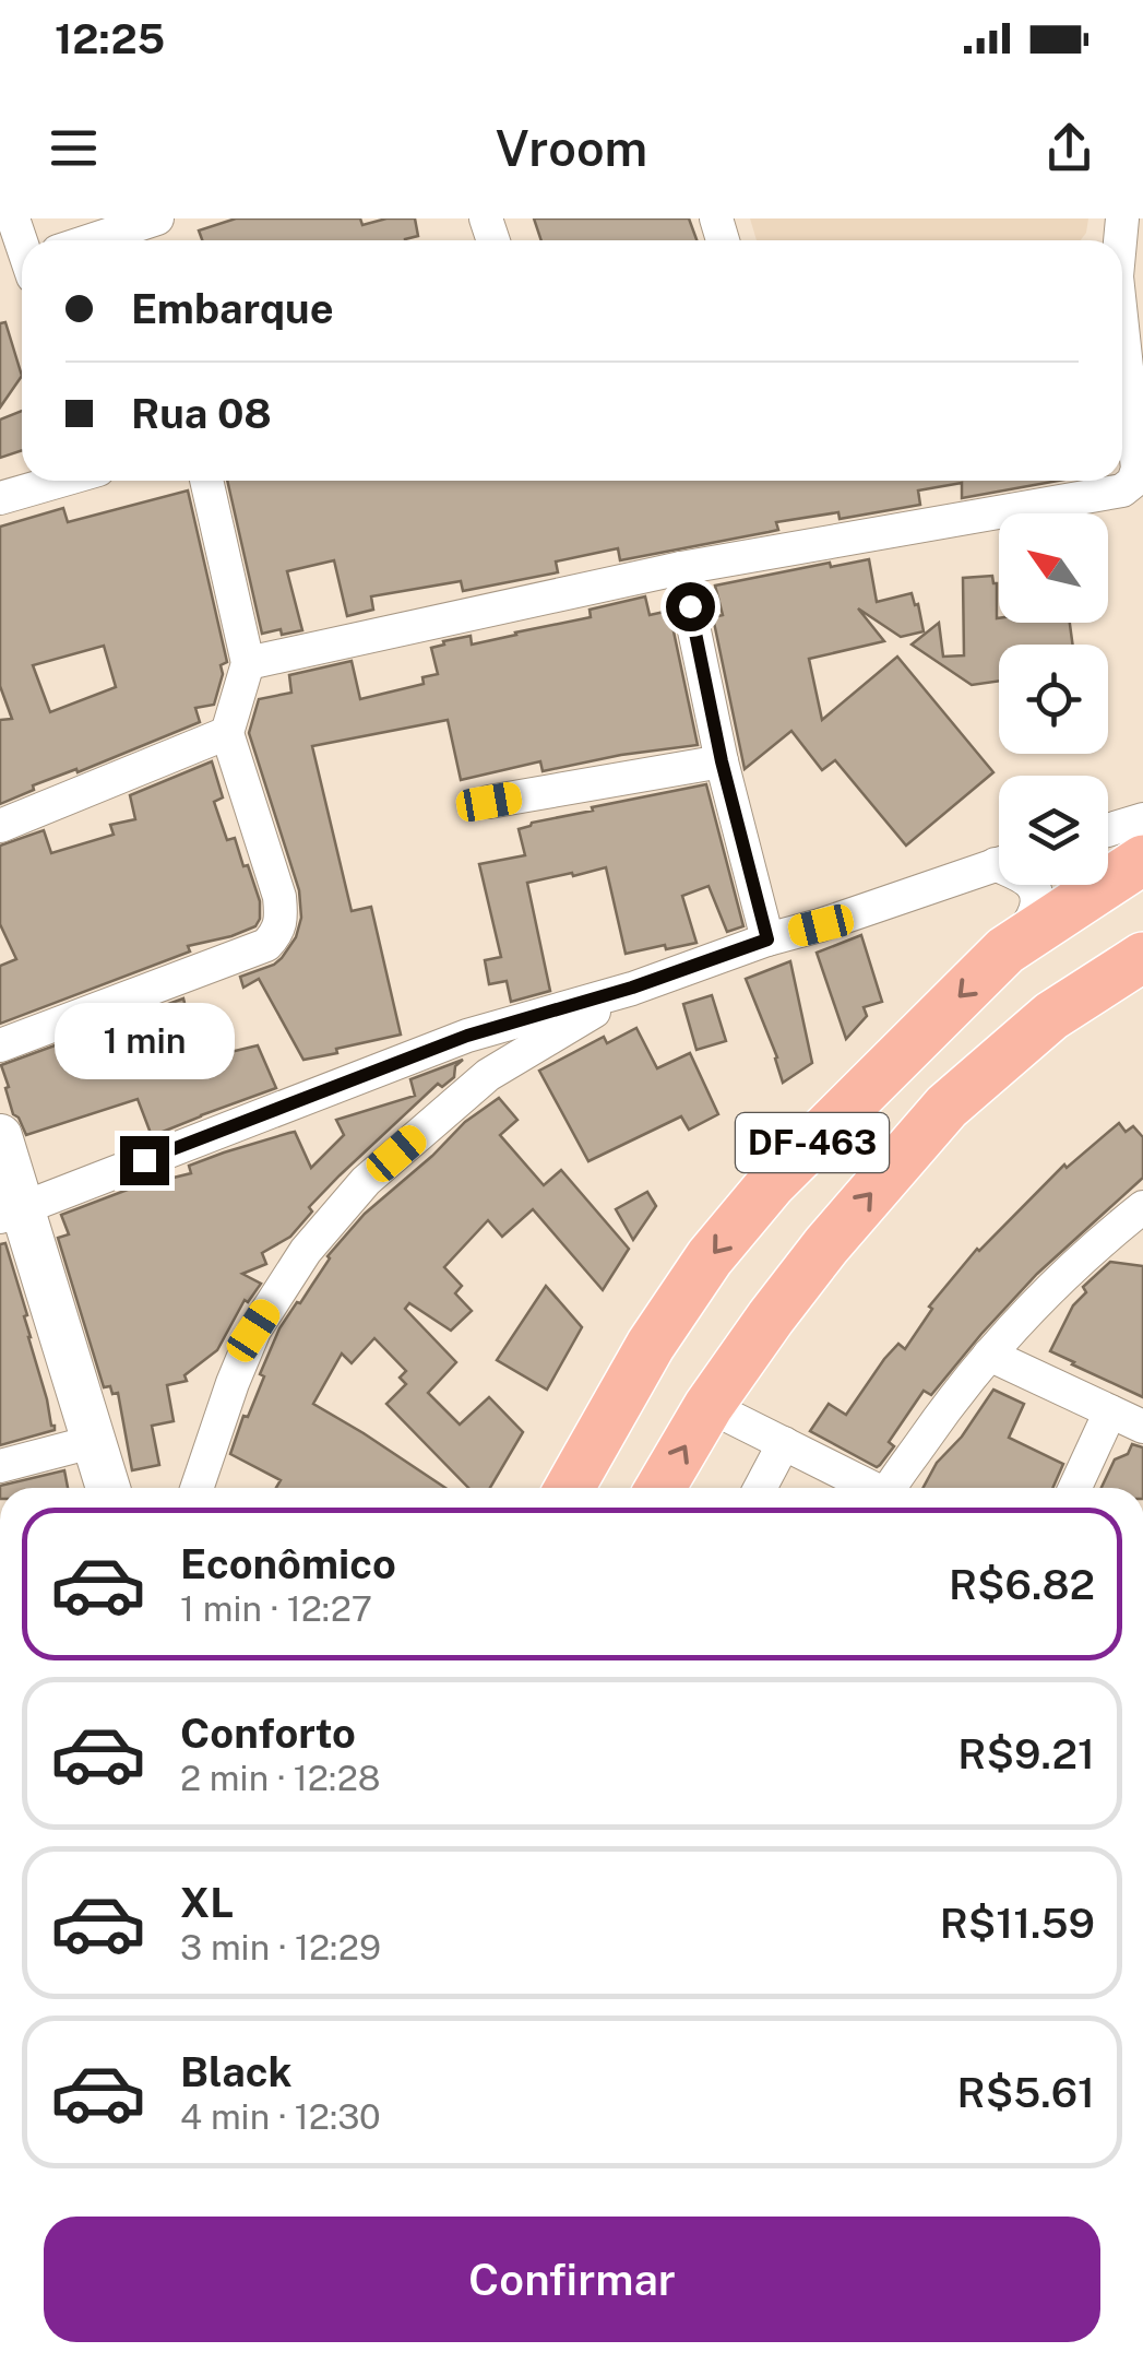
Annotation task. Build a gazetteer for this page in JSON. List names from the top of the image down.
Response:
{
  "streets": {
    "main road": ["DF-463"]
  },
  "north": "top left",
  "page": {
    "status": "12:25",
    "header": "Vroom",
    "banner": ["Embarque", "Rua 08"],
    "bubble": "1 min",
    "list": [
      {
        "name": "Econômico",
        "note": "1 min · 12:27",
        "value": "R$6.82"
      },
      {
        "name": "Conforto",
        "note": "2 min · 12:28",
        "value": "R$9.21"
      },
      {
        "name": "XL",
        "note": "3 min · 12:29",
        "value": "R$11.59"
      },
      {
        "name": "Black",
        "note": "4 min · 12:30",
        "value": "R$5.61"
      }
    ],
    "buttons": "Confirmar"
  }
}
